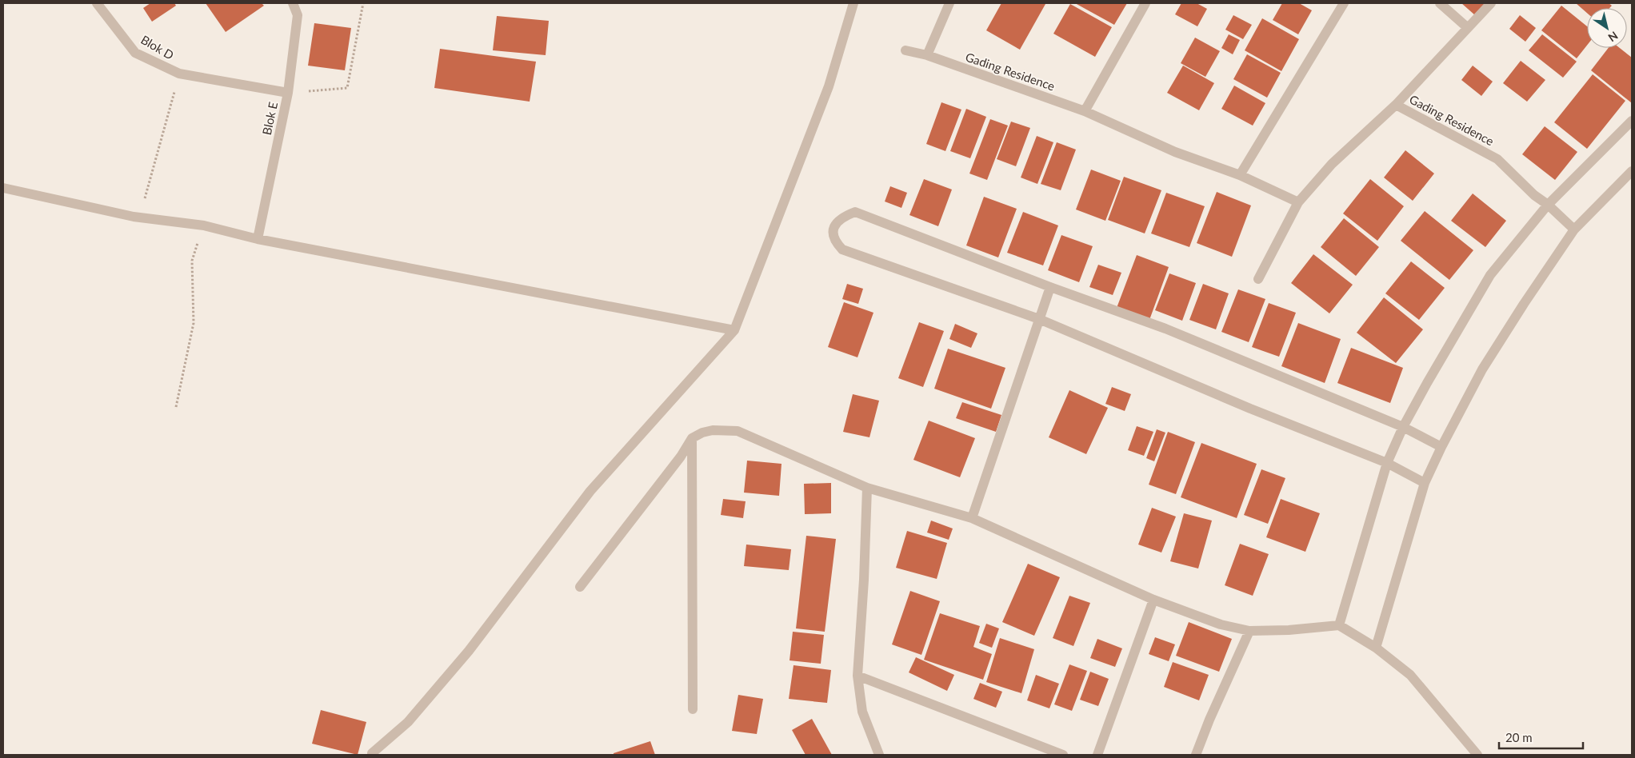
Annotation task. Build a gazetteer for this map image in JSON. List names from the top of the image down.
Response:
{
  "streets": {
    "street": ["Blok D", "Gading Residence", "Blok E"]
  },
  "crossings": [
    ["Blok D", "Blok E"]
  ],
  "scale_bar": "20 m",
  "north": "bottom right"
}
